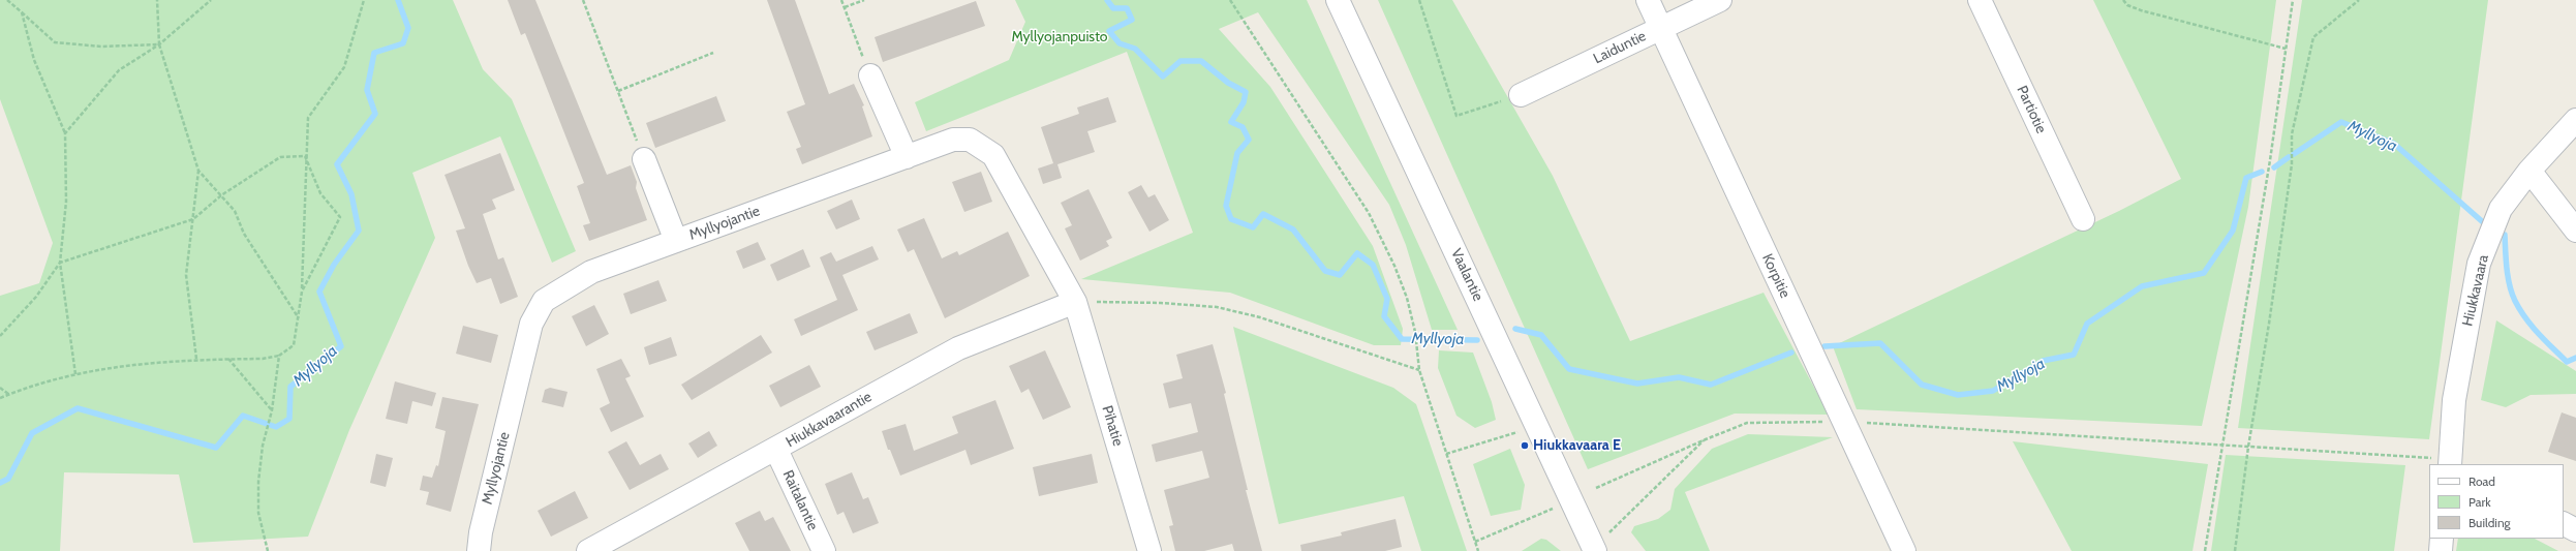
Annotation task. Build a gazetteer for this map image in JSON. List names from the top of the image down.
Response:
{
  "streets": {
    "street": [
      "Laiduntie",
      "Partiotie",
      "Myllyojantie",
      "Vaalantie",
      "Korpitie",
      "Hiukkavaara",
      "Hiukkavaarantie",
      "Pihatie",
      "Raitalantie"
    ]
  },
  "crossings": [
    ["Laiduntie", "Korpitie"],
    ["Myllyojantie", "Hiukkavaarantie"],
    ["Myllyojantie", "Pihatie"],
    ["Hiukkavaarantie", "Pihatie"],
    ["Hiukkavaarantie", "Raitalantie"]
  ],
  "water": ["Myllyoja"],
  "parks": ["Myllyojanpuisto"],
  "places": ["Hiukkavaara E"],
  "legend": ["Road", "Park", "Building"]
}
